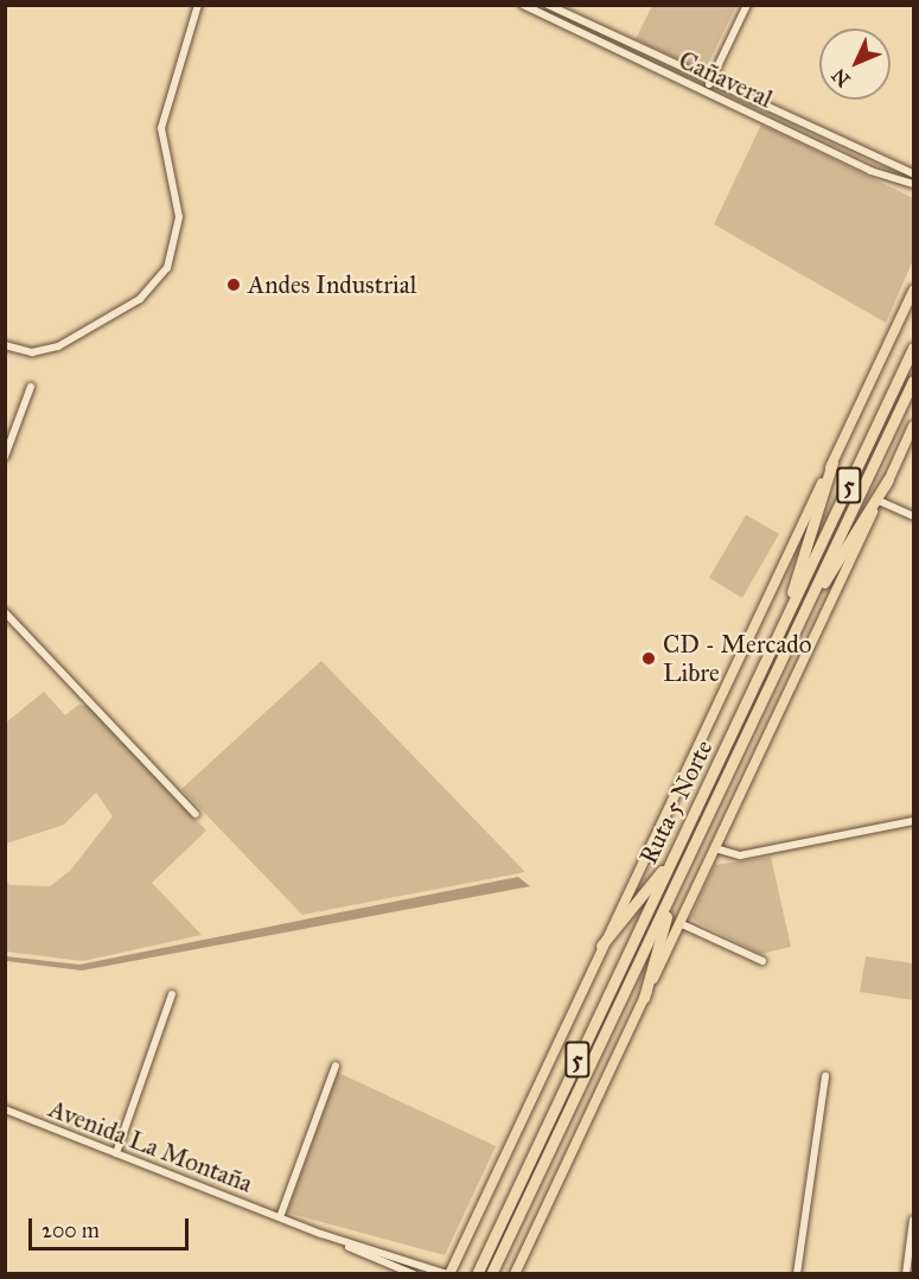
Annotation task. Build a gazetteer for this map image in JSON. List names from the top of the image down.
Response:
{
  "streets": {
    "highway": ["5", "Ruta 5 Norte"],
    "street": ["Cañaveral", "Avenida La Montaña"]
  },
  "places": ["Andes Industrial", "CD - Mercado Libre"],
  "scale_bar": "200 m",
  "north": "bottom left"
}
